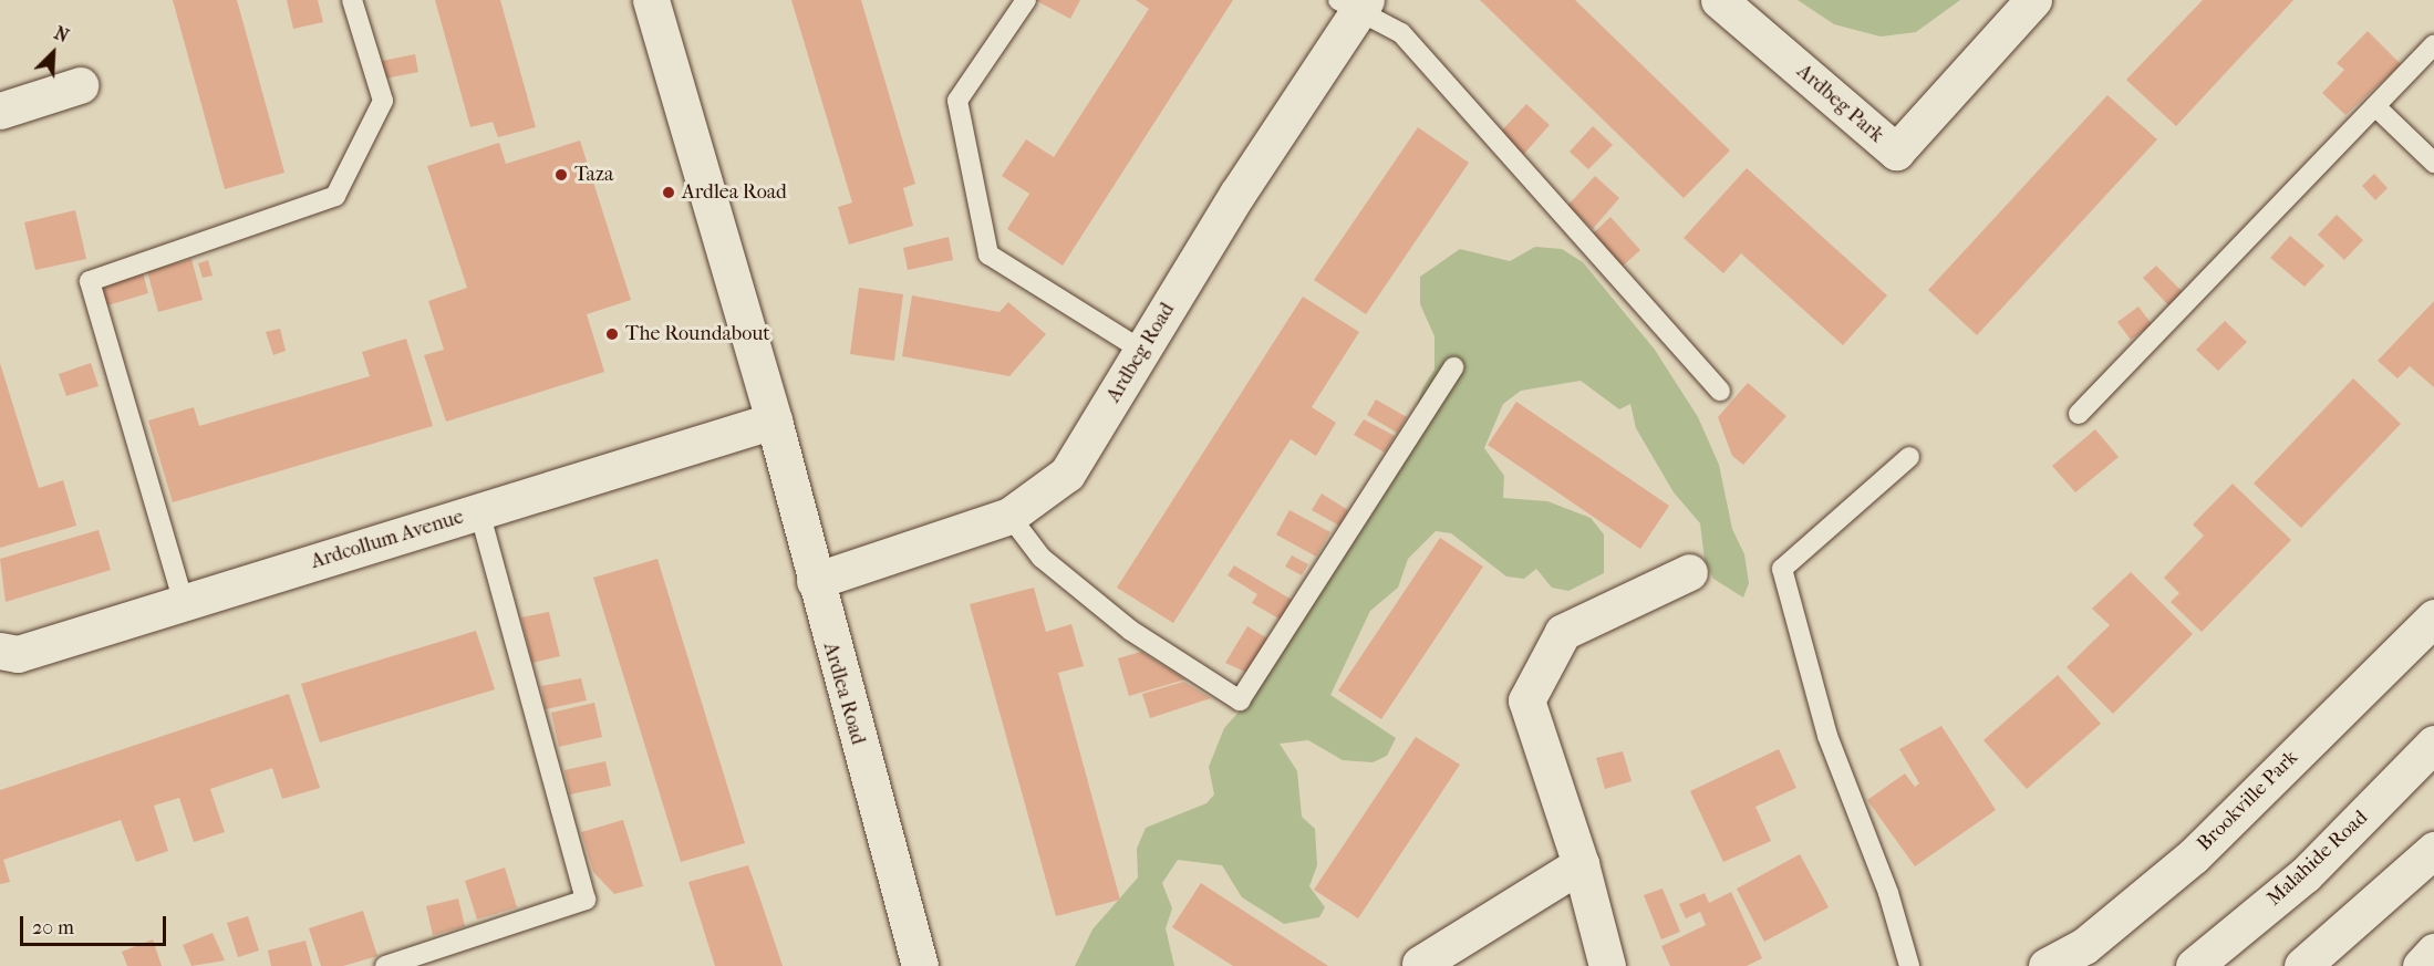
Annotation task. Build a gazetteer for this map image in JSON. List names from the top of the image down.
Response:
{
  "streets": {
    "street": [
      "Ardbeg Park",
      "Ardbeg Road",
      "Ardcollum Avenue",
      "Ardlea Road",
      "Brookville Park",
      "Malahide Road"
    ]
  },
  "crossings": [
    ["Ardbeg Road", "Ardlea Road"],
    ["Ardcollum Avenue", "Ardlea Road"]
  ],
  "places": ["Taza", "Ardlea Road", "The Roundabout"],
  "scale_bar": "20 m",
  "north": "top right"
}
